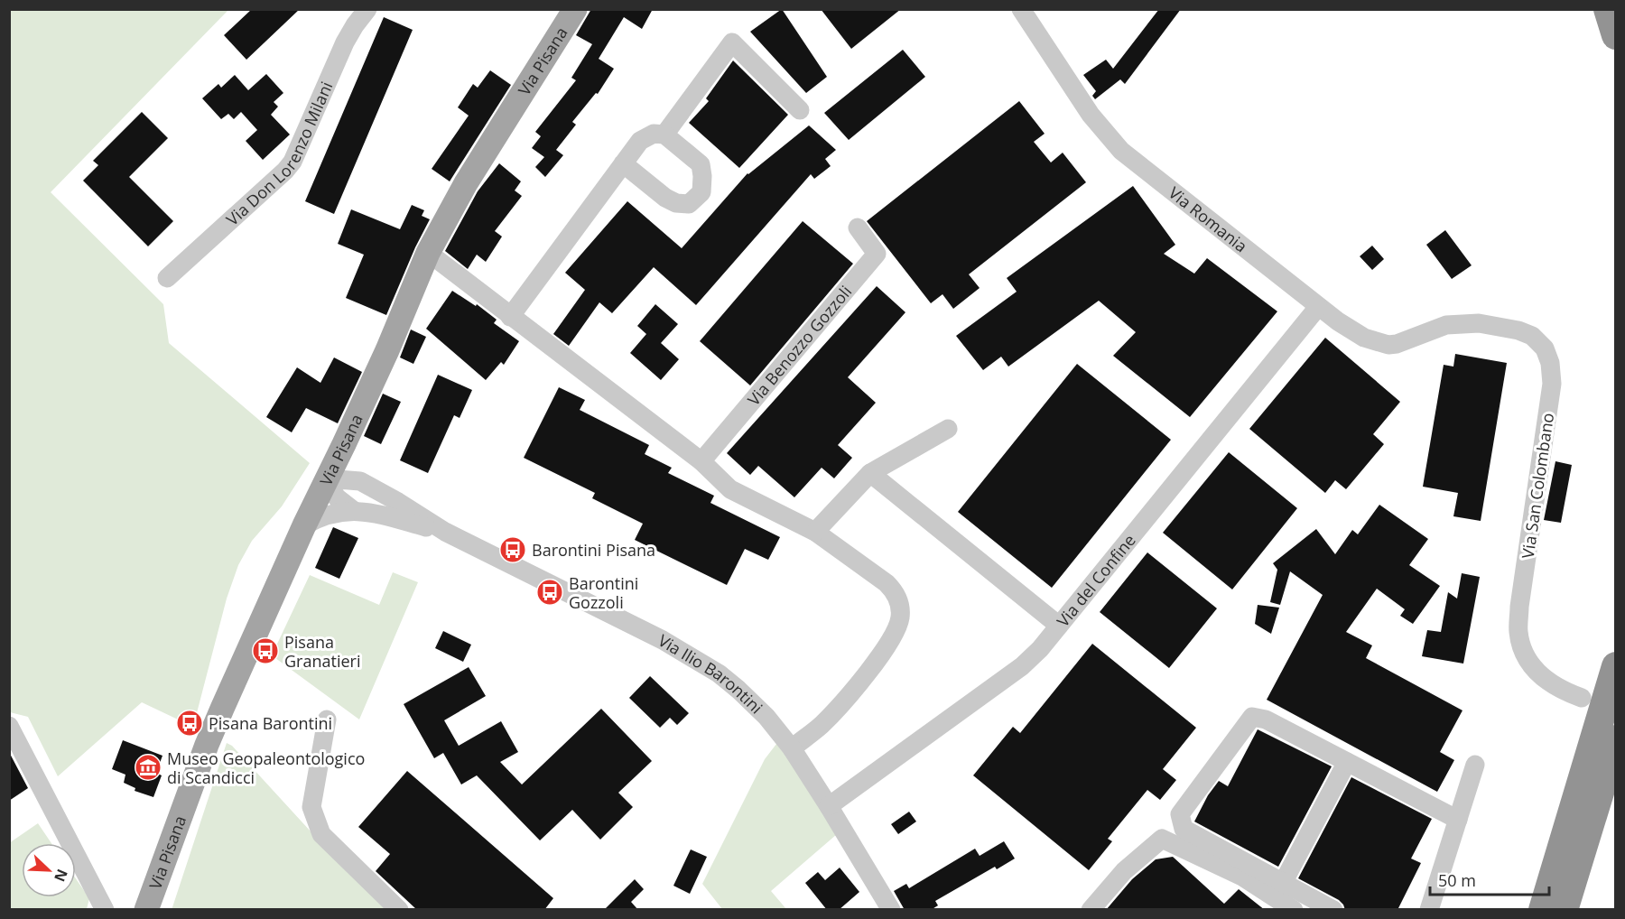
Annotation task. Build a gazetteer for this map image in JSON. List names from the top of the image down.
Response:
{
  "streets": {
    "main road": ["Via Pisana"],
    "street": [
      "Via Don Lorenzo Milani",
      "Via Romania",
      "Via Benozzo Gozzoli",
      "Via San Colombano",
      "Via del Confine",
      "Via Ilio Barontini"
    ]
  },
  "crossings": [
    ["Via Pisana", "Via Ilio Barontini"],
    ["Via Romania", "Via San Colombano"],
    ["Via Romania", "Via del Confine"],
    ["Via del Confine", "Via Ilio Barontini"]
  ],
  "places": {
    "bus stop": [
      "Barontini Pisana",
      "Barontini Gozzoli",
      "Pisana Granatieri",
      "Pisana Barontini"
    ],
    "museum": ["Museo Geopaleontologico di Scandicci"]
  },
  "scale_bar": "50 m",
  "north": "bottom right"
}
